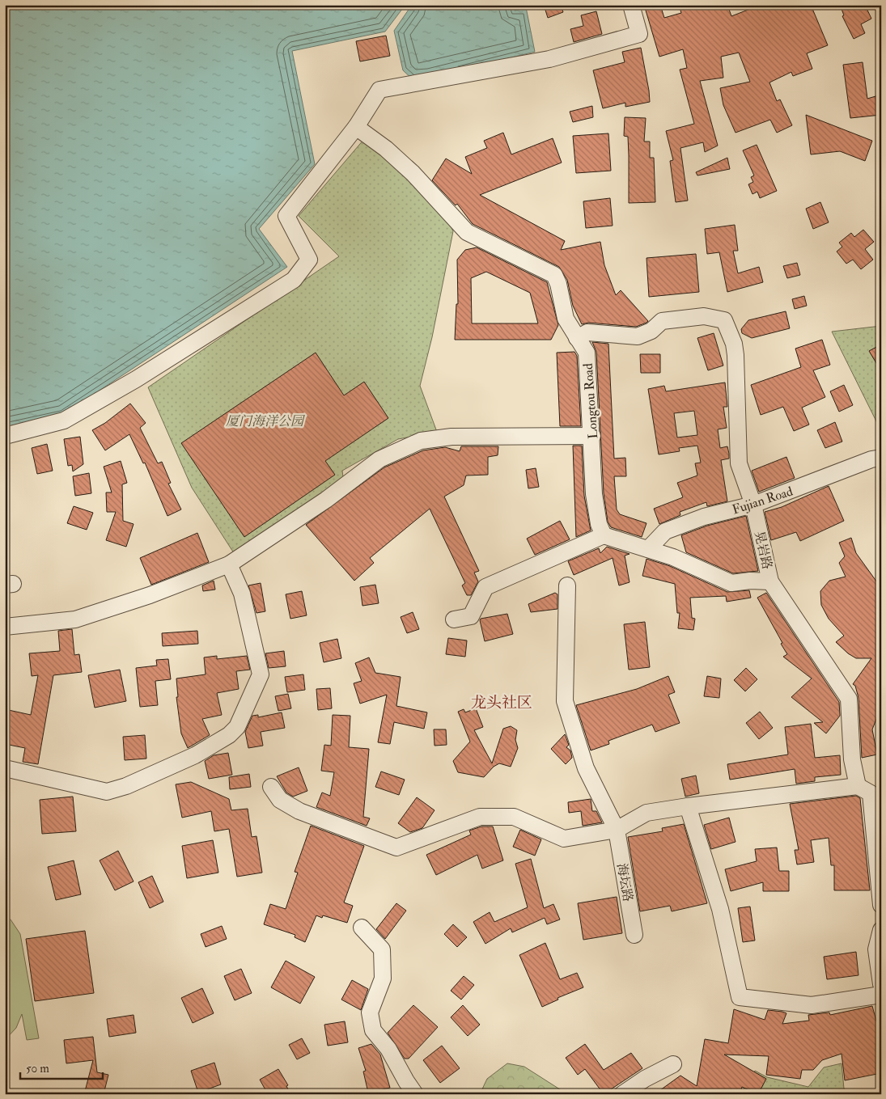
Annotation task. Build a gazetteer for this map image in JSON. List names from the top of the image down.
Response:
{
  "streets": {
    "street": [
      "Longtou Road",
      "Fujian Road",
      "晃岩路",
      "海坛路"
    ]
  },
  "crossings": [
    ["Longtou Road", "晃岩路"],
    ["Fujian Road", "晃岩路"]
  ],
  "districts": ["龙头社区"],
  "parks": ["厦门海洋公园"],
  "scale_bar": "50 m"
}
